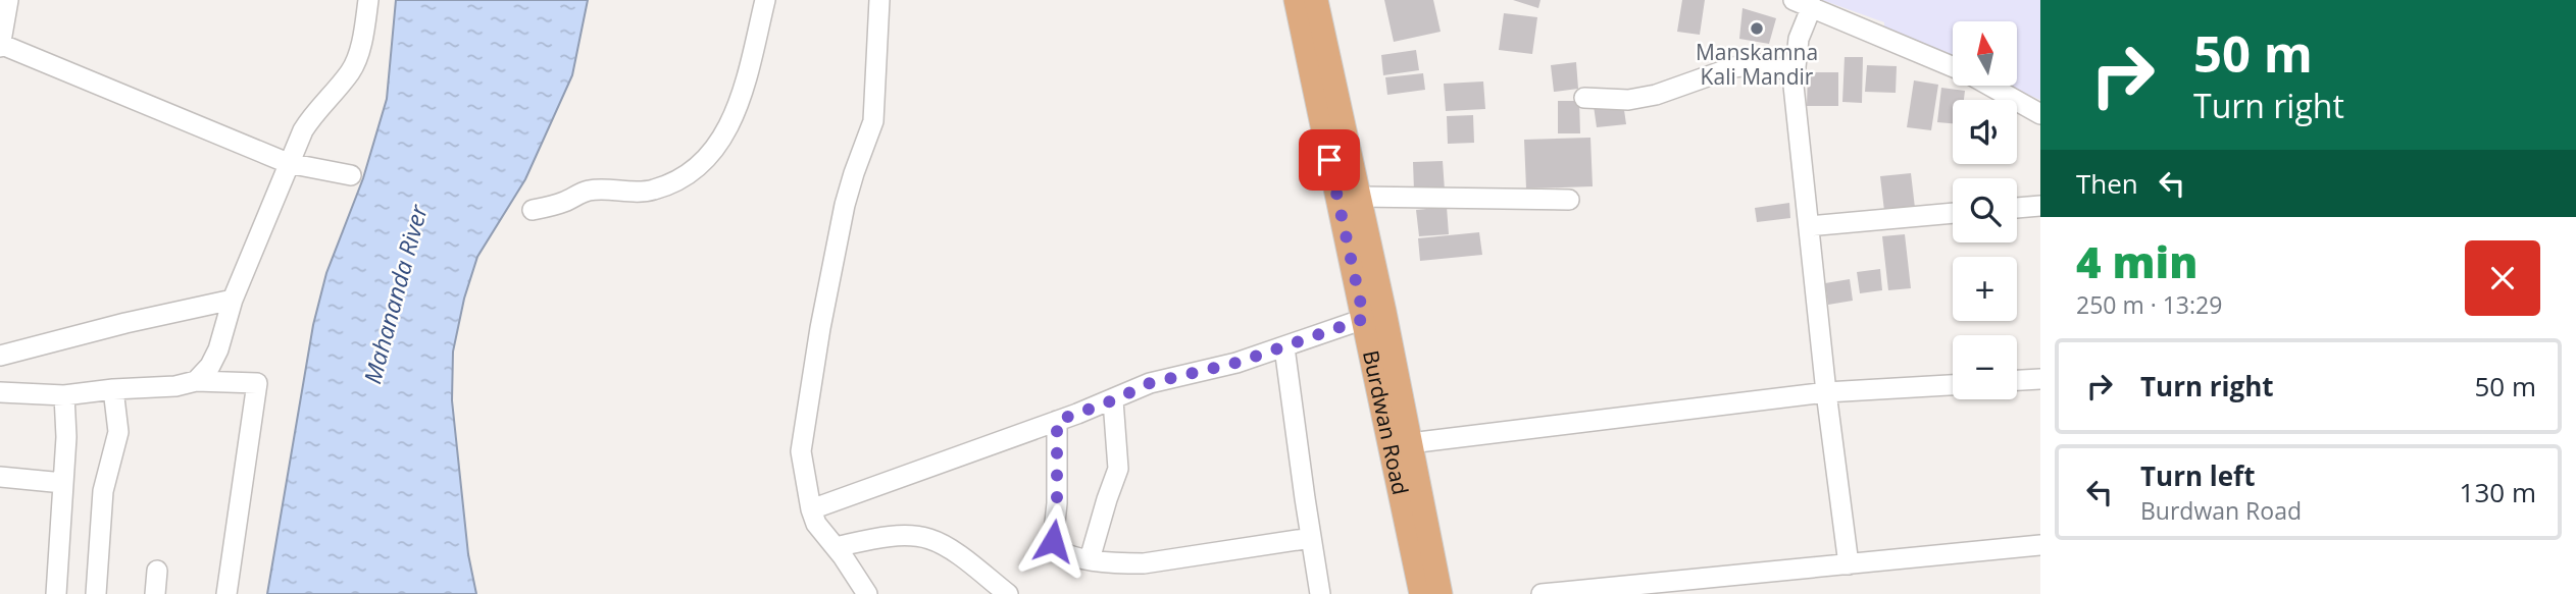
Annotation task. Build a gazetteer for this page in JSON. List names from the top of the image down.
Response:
{
  "streets": {
    "main road": ["Burdwan Road"]
  },
  "water": ["Mahananda River"],
  "places": ["Manskamna Kali Mandir"],
  "north": "top",
  "page": {
    "turn": ["50 m", "Turn right"],
    "map_buttons": ["+", "−"],
    "then": "Then",
    "heading": ["4 min", "250 m · 13:29"],
    "list": [
      {
        "name": "Turn right",
        "value": "50 m"
      },
      {
        "name": "Turn left",
        "note": "Burdwan Road",
        "value": "130 m"
      }
    ]
  }
}
